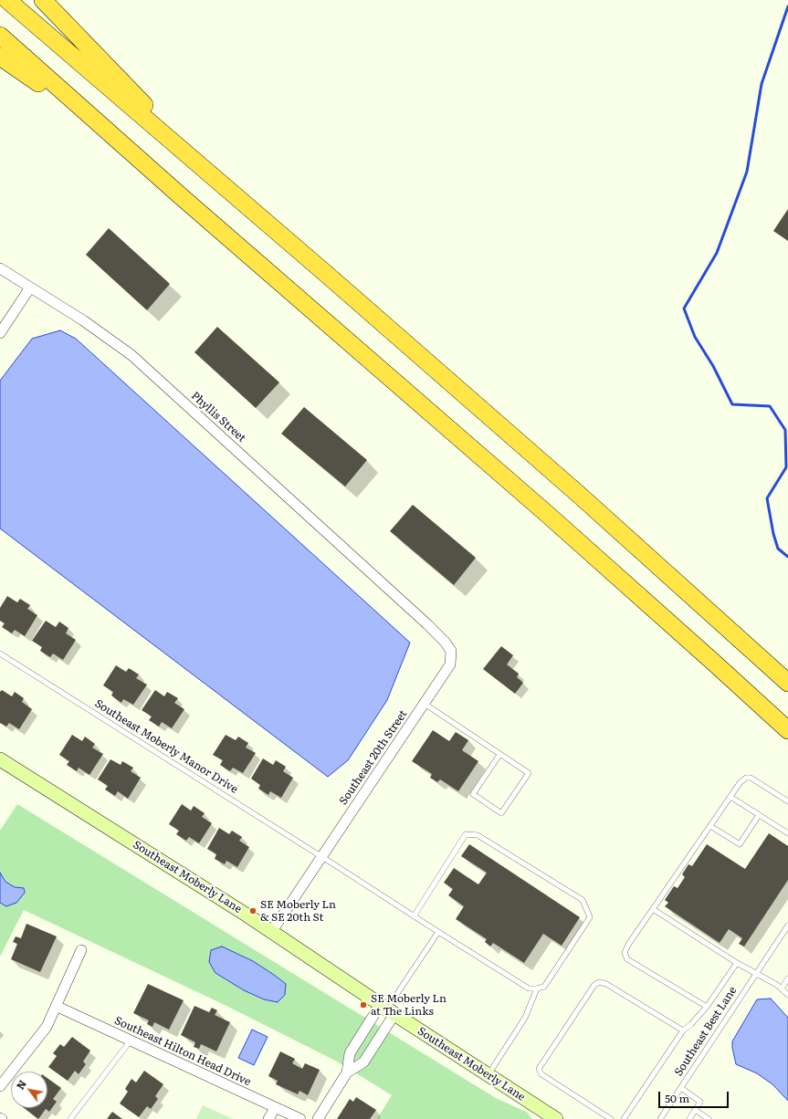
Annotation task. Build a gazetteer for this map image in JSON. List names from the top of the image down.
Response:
{
  "streets": {
    "street": [
      "Phyllis Street",
      "Southeast 20th Street",
      "Southeast Moberly Lane",
      "Southeast Hilton Head Drive"
    ],
    "lane": ["Southeast Moberly Manor Drive", "Southeast Best Lane"]
  },
  "crossings": [
    ["Phyllis Street", "Southeast 20th Street"],
    ["Southeast Moberly Manor Drive", "Southeast 20th Street"],
    ["Southeast 20th Street", "Southeast Moberly Lane"]
  ],
  "places": ["SE Moberly Ln & SE 20th St", "SE Moberly Ln at The Links"],
  "scale_bar": "50 m",
  "north": "top left"
}
